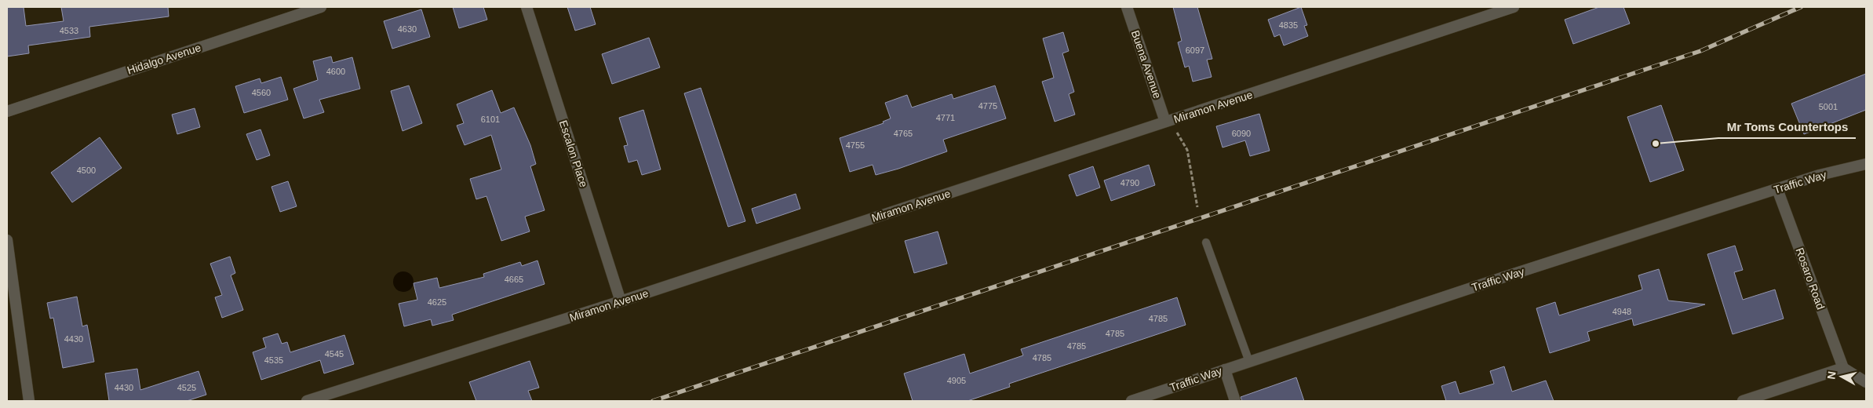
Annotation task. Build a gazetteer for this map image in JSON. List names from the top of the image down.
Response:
{
  "streets": {
    "street": [
      "Hidalgo Avenue",
      "Buena Avenue",
      "Miramon Avenue",
      "Escalon Place",
      "Traffic Way",
      "Rosaro Road"
    ]
  },
  "crossings": [
    ["Buena Avenue", "Miramon Avenue"],
    ["Miramon Avenue", "Escalon Place"],
    ["Traffic Way", "Rosaro Road"]
  ],
  "places": ["Mr Toms Countertops"],
  "house_numbers": [
    "4835",
    "4630",
    "4533",
    "6097",
    "4600",
    "4560",
    "4775",
    "5001",
    "4771",
    "6101",
    "4765",
    "6090",
    "4755",
    "4500",
    "4790",
    "4665",
    "4625",
    "4948",
    "4785",
    "4785",
    "4430",
    "4785",
    "4545",
    "4785",
    "4535",
    "4905",
    "4430",
    "4525"
  ],
  "north": "left"
}
